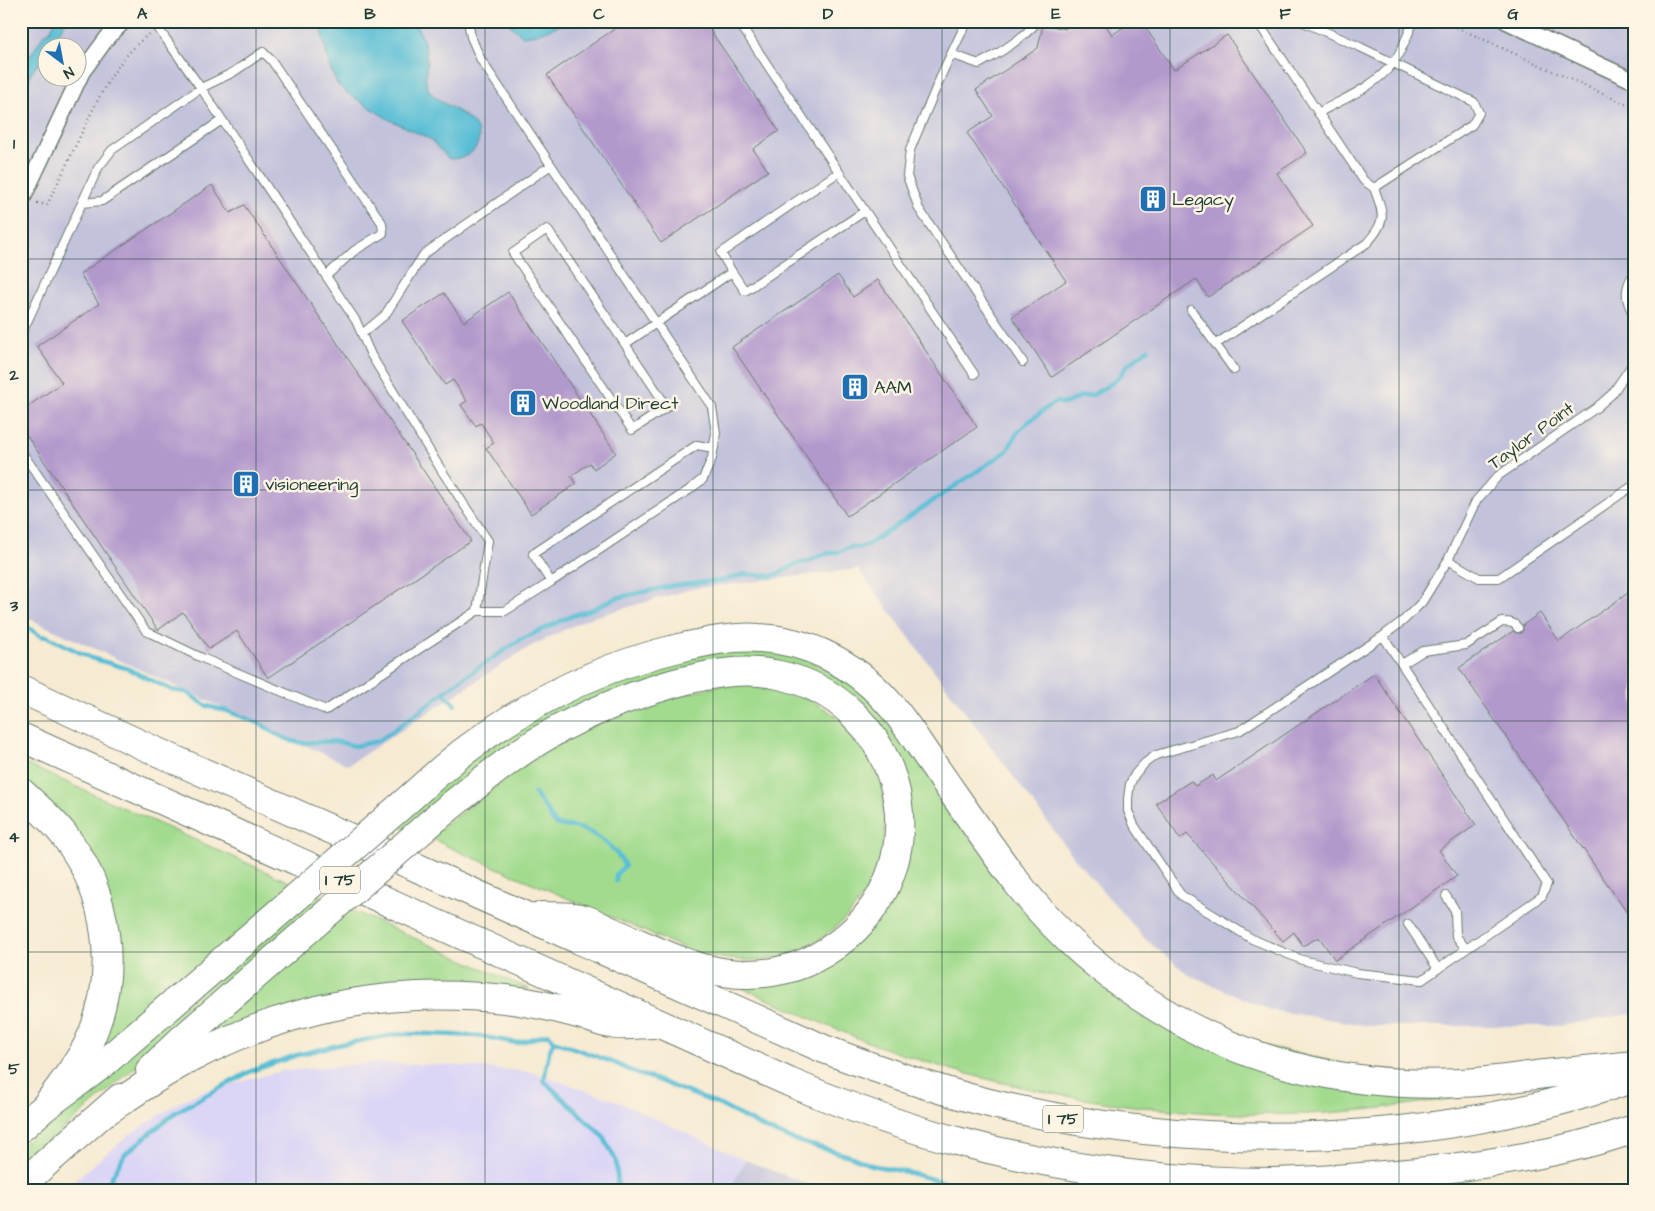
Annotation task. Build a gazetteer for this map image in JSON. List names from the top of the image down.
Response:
{
  "streets": {
    "highway": ["I 75"],
    "lane": ["Taylor Point"]
  },
  "places": {
    "building": [
      "Legacy",
      "AAM",
      "Woodland Direct",
      "visioneering"
    ]
  },
  "north": "bottom right",
  "grid": {
    "columns": [
      "A",
      "B",
      "C",
      "D",
      "E",
      "F",
      "G"
    ],
    "rows": [
      "1",
      "2",
      "3",
      "4",
      "5"
    ]
  }
}
